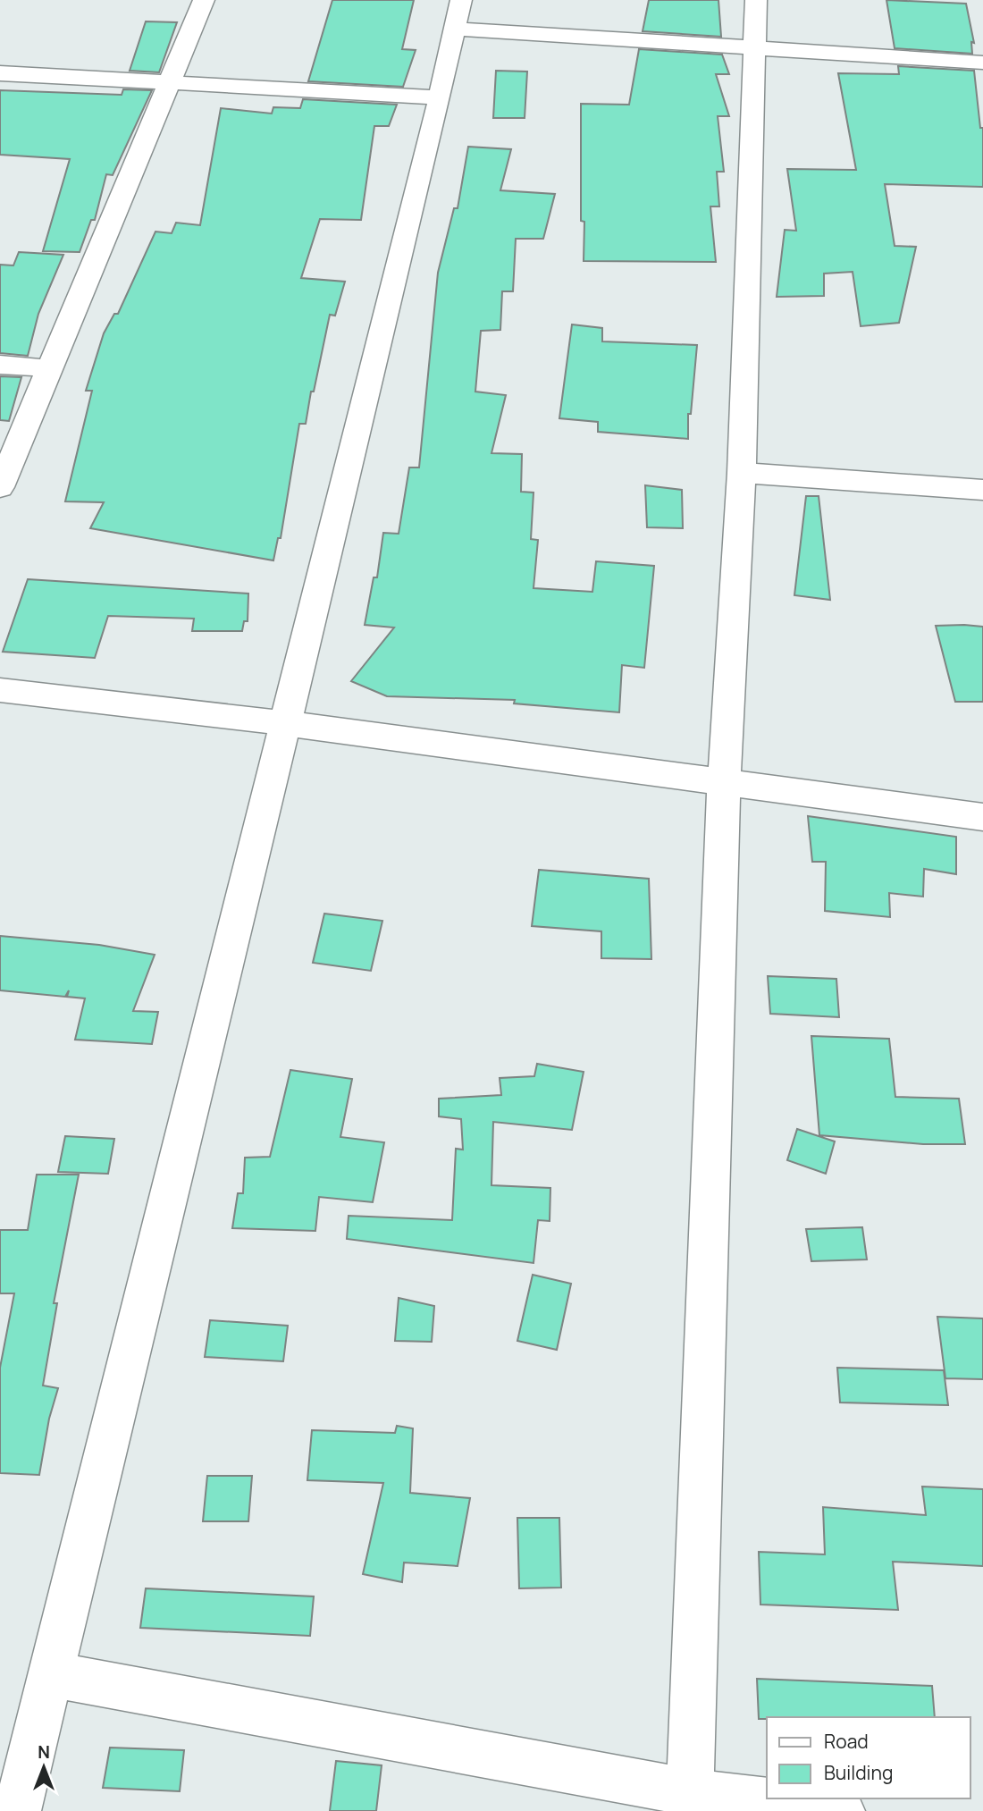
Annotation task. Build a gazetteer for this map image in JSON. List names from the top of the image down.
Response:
{
  "legend": ["Road", "Building"],
  "north": "top"
}
